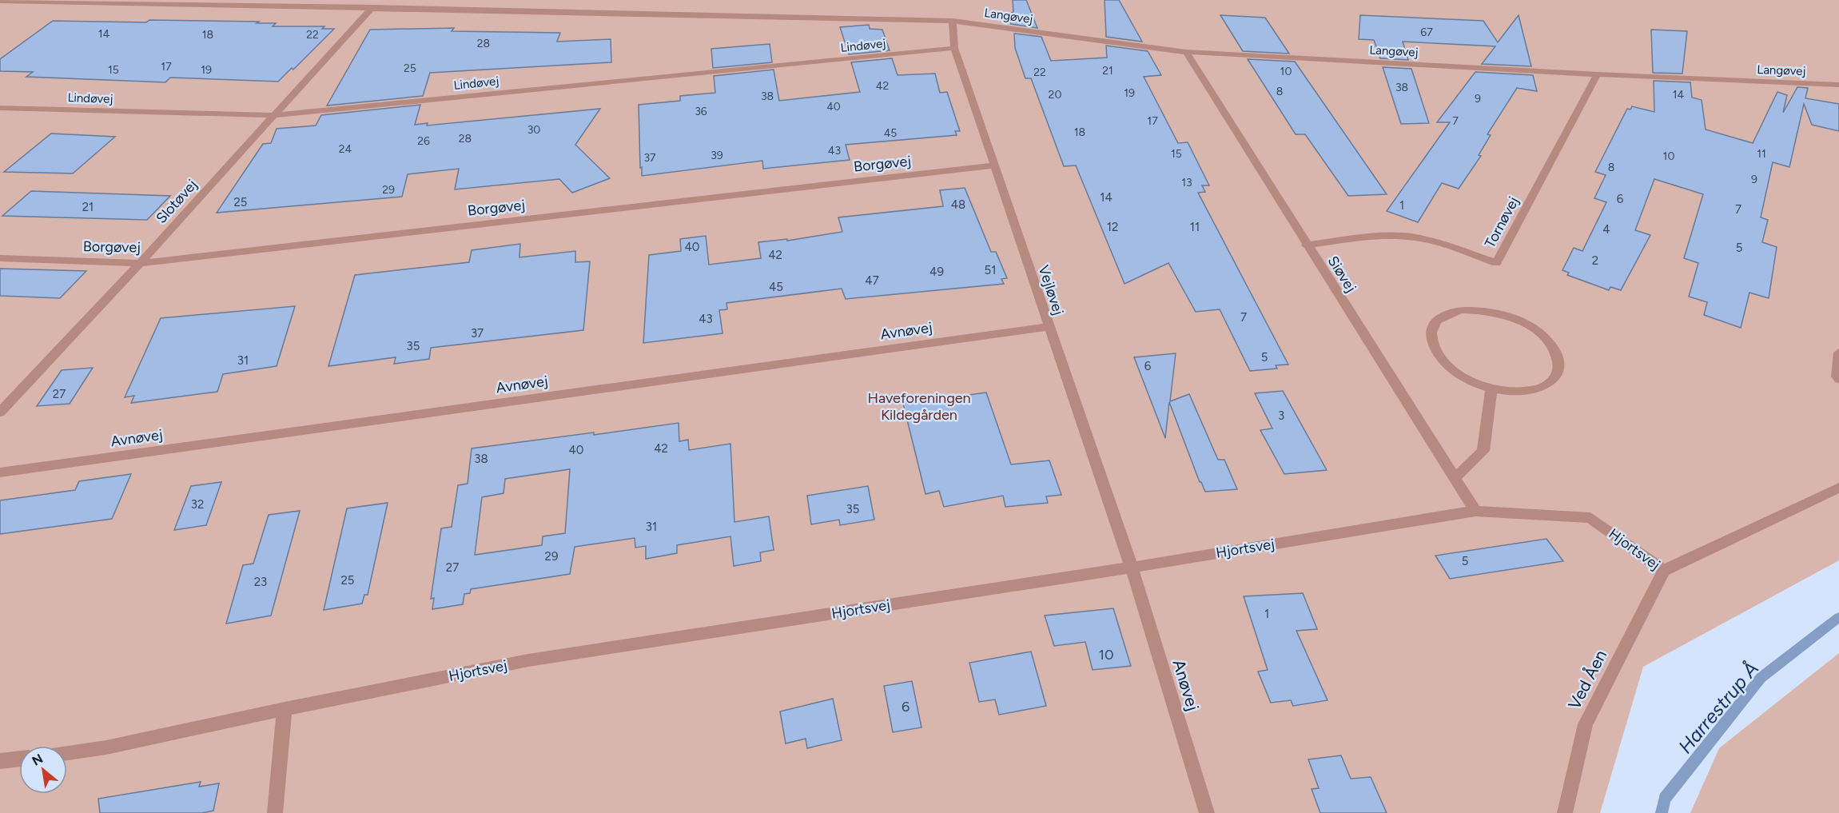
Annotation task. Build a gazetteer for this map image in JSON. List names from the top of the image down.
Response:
{
  "streets": {
    "lane": [
      "Langøvej",
      "Lindøvej",
      "Borgøvej",
      "Slotøvej",
      "Tornøvej",
      "Siøvej",
      "Vejløvej",
      "Avnøvej",
      "Hjortsvej",
      "Ved Åen",
      "Anøvej"
    ]
  },
  "crossings": [
    ["Langøvej", "Slotøvej"],
    ["Langøvej", "Tornøvej"],
    ["Langøvej", "Siøvej"],
    ["Langøvej", "Vejløvej"],
    ["Lindøvej", "Slotøvej"],
    ["Lindøvej", "Vejløvej"],
    ["Borgøvej", "Slotøvej"],
    ["Borgøvej", "Vejløvej"],
    ["Tornøvej", "Siøvej"],
    ["Siøvej", "Hjortsvej"],
    ["Vejløvej", "Avnøvej"],
    ["Vejløvej", "Hjortsvej"],
    ["Vejløvej", "Anøvej"],
    ["Hjortsvej", "Ved Åen"],
    ["Hjortsvej", "Anøvej"]
  ],
  "water": ["Harrestrup Å"],
  "parks": ["Haveforeningen Kildegården"],
  "house_numbers": [
    "67",
    "14",
    "18",
    "22",
    "28",
    "17",
    "25",
    "15",
    "19",
    "21",
    "10",
    "22",
    "42",
    "38",
    "8",
    "19",
    "20",
    "14",
    "38",
    "9",
    "40",
    "36",
    "17",
    "7",
    "30",
    "18",
    "45",
    "28",
    "26",
    "24",
    "43",
    "15",
    "11",
    "39",
    "10",
    "37",
    "8",
    "9",
    "13",
    "29",
    "14",
    "6",
    "25",
    "48",
    "1",
    "21",
    "7",
    "12",
    "11",
    "4",
    "40",
    "5",
    "42",
    "2",
    "51",
    "49",
    "47",
    "45",
    "7",
    "43",
    "37",
    "35",
    "5",
    "31",
    "6",
    "27",
    "3",
    "42",
    "40",
    "38",
    "32",
    "35",
    "31",
    "29",
    "5",
    "27",
    "25",
    "23",
    "1",
    "10",
    "6"
  ],
  "north": "top left"
}
